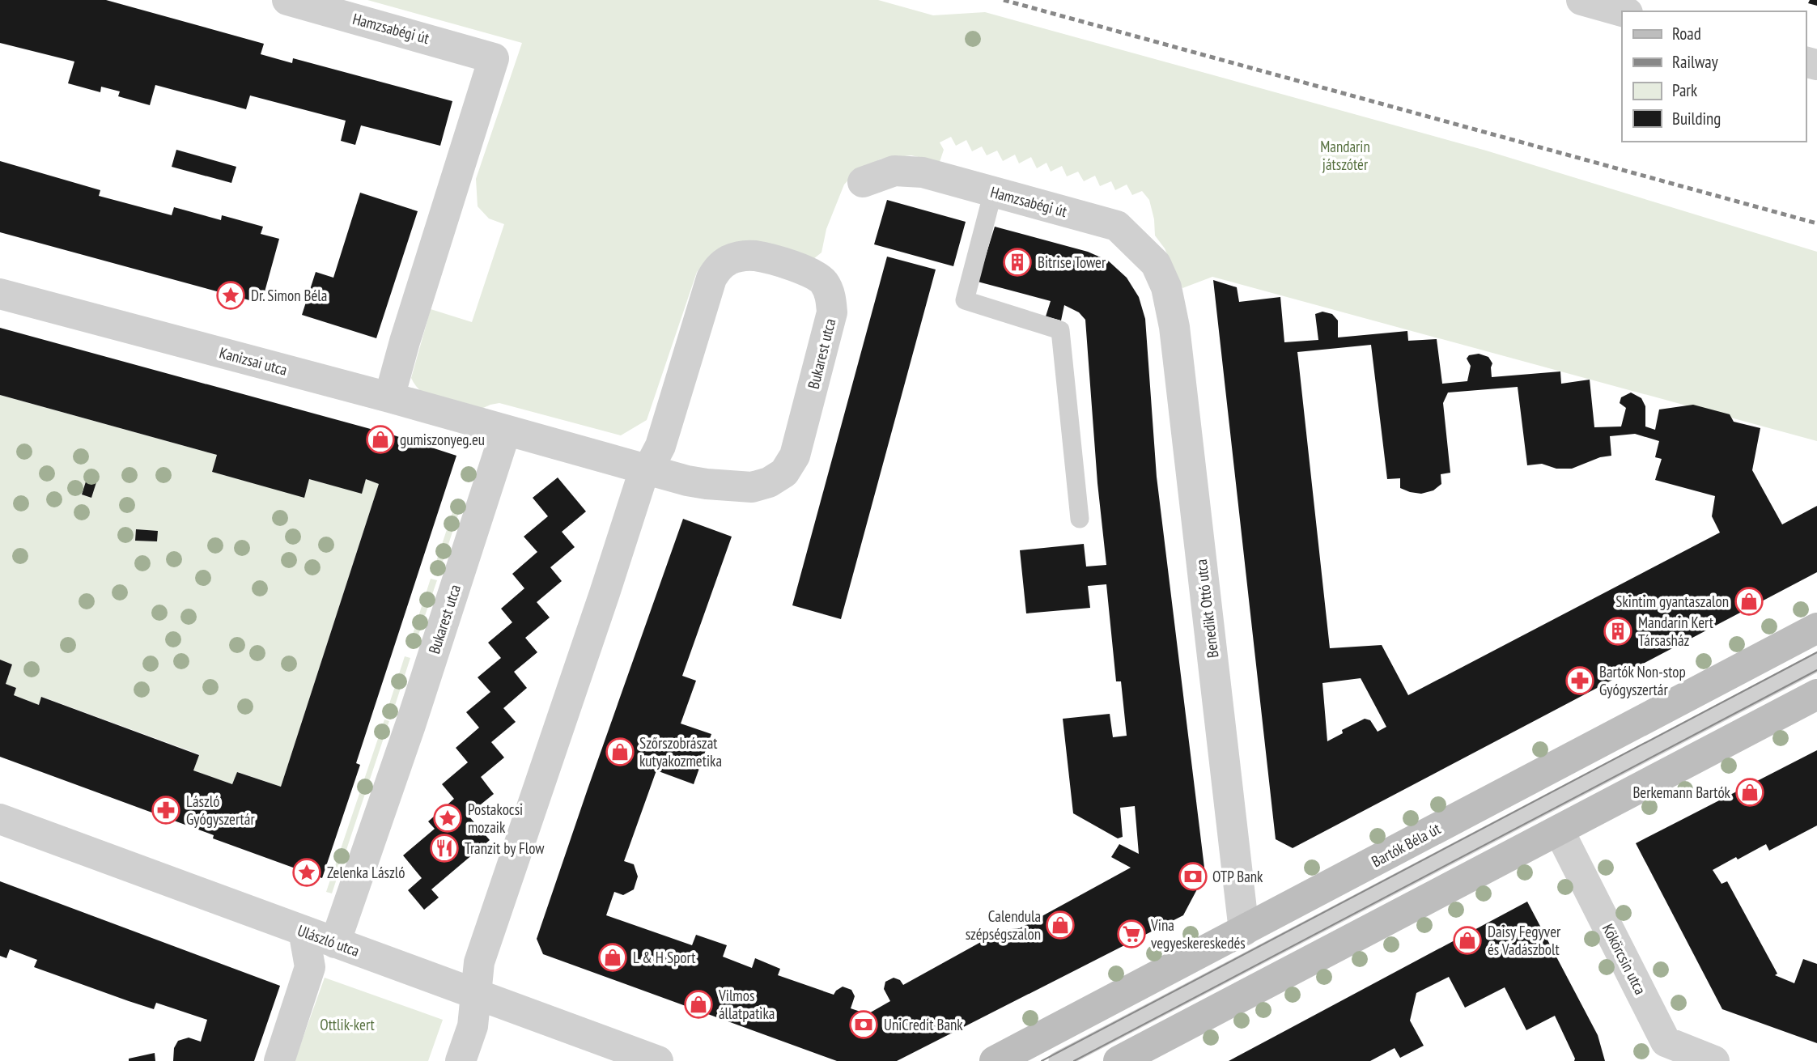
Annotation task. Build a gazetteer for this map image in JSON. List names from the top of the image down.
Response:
{
  "streets": {
    "main road": ["Bartók Béla út"],
    "street": [
      "Hamzsabégi út",
      "Bukarest utca",
      "Kanizsai utca",
      "Benedikt Ottó utca",
      "Ulászló utca",
      "Kökörcsin utca"
    ]
  },
  "crossings": [
    ["Hamzsabégi út", "Kanizsai utca"],
    ["Hamzsabégi út", "Benedikt Ottó utca"],
    ["Bukarest utca", "Kanizsai utca"],
    ["Bukarest utca", "Ulászló utca"],
    ["Benedikt Ottó utca", "Bartók Béla út"]
  ],
  "parks": ["Mandarin játszótér", "Ottlik-kert"],
  "places": {
    "building": ["Bitrise Tower", "Mandarin Kert Társasház"],
    "place": ["Dr. Simon Béla", "Postakocsi mozaik", "Zelenka László"],
    "shop": [
      "gumiszonyeg.eu",
      "Skintim gyantaszalon",
      "Szőrszobrászat kutyakozmetika",
      "Berkemann Bartók",
      "Calendula szépségszalon",
      "Daisy Fegyver és Vadászbolt",
      "L & H Sport",
      "Vilmos állatpatika"
    ],
    "pharmacy": ["Bartók Non-stop Gyógyszertár", "László Gyógyszertár"],
    "restaurant": ["Tranzit by Flow"],
    "bank": ["OTP Bank", "UniCredit Bank"],
    "supermarket": ["Vina vegyeskereskedés"]
  },
  "legend": [
    "Road",
    "Railway",
    "Park",
    "Building"
  ]
}
